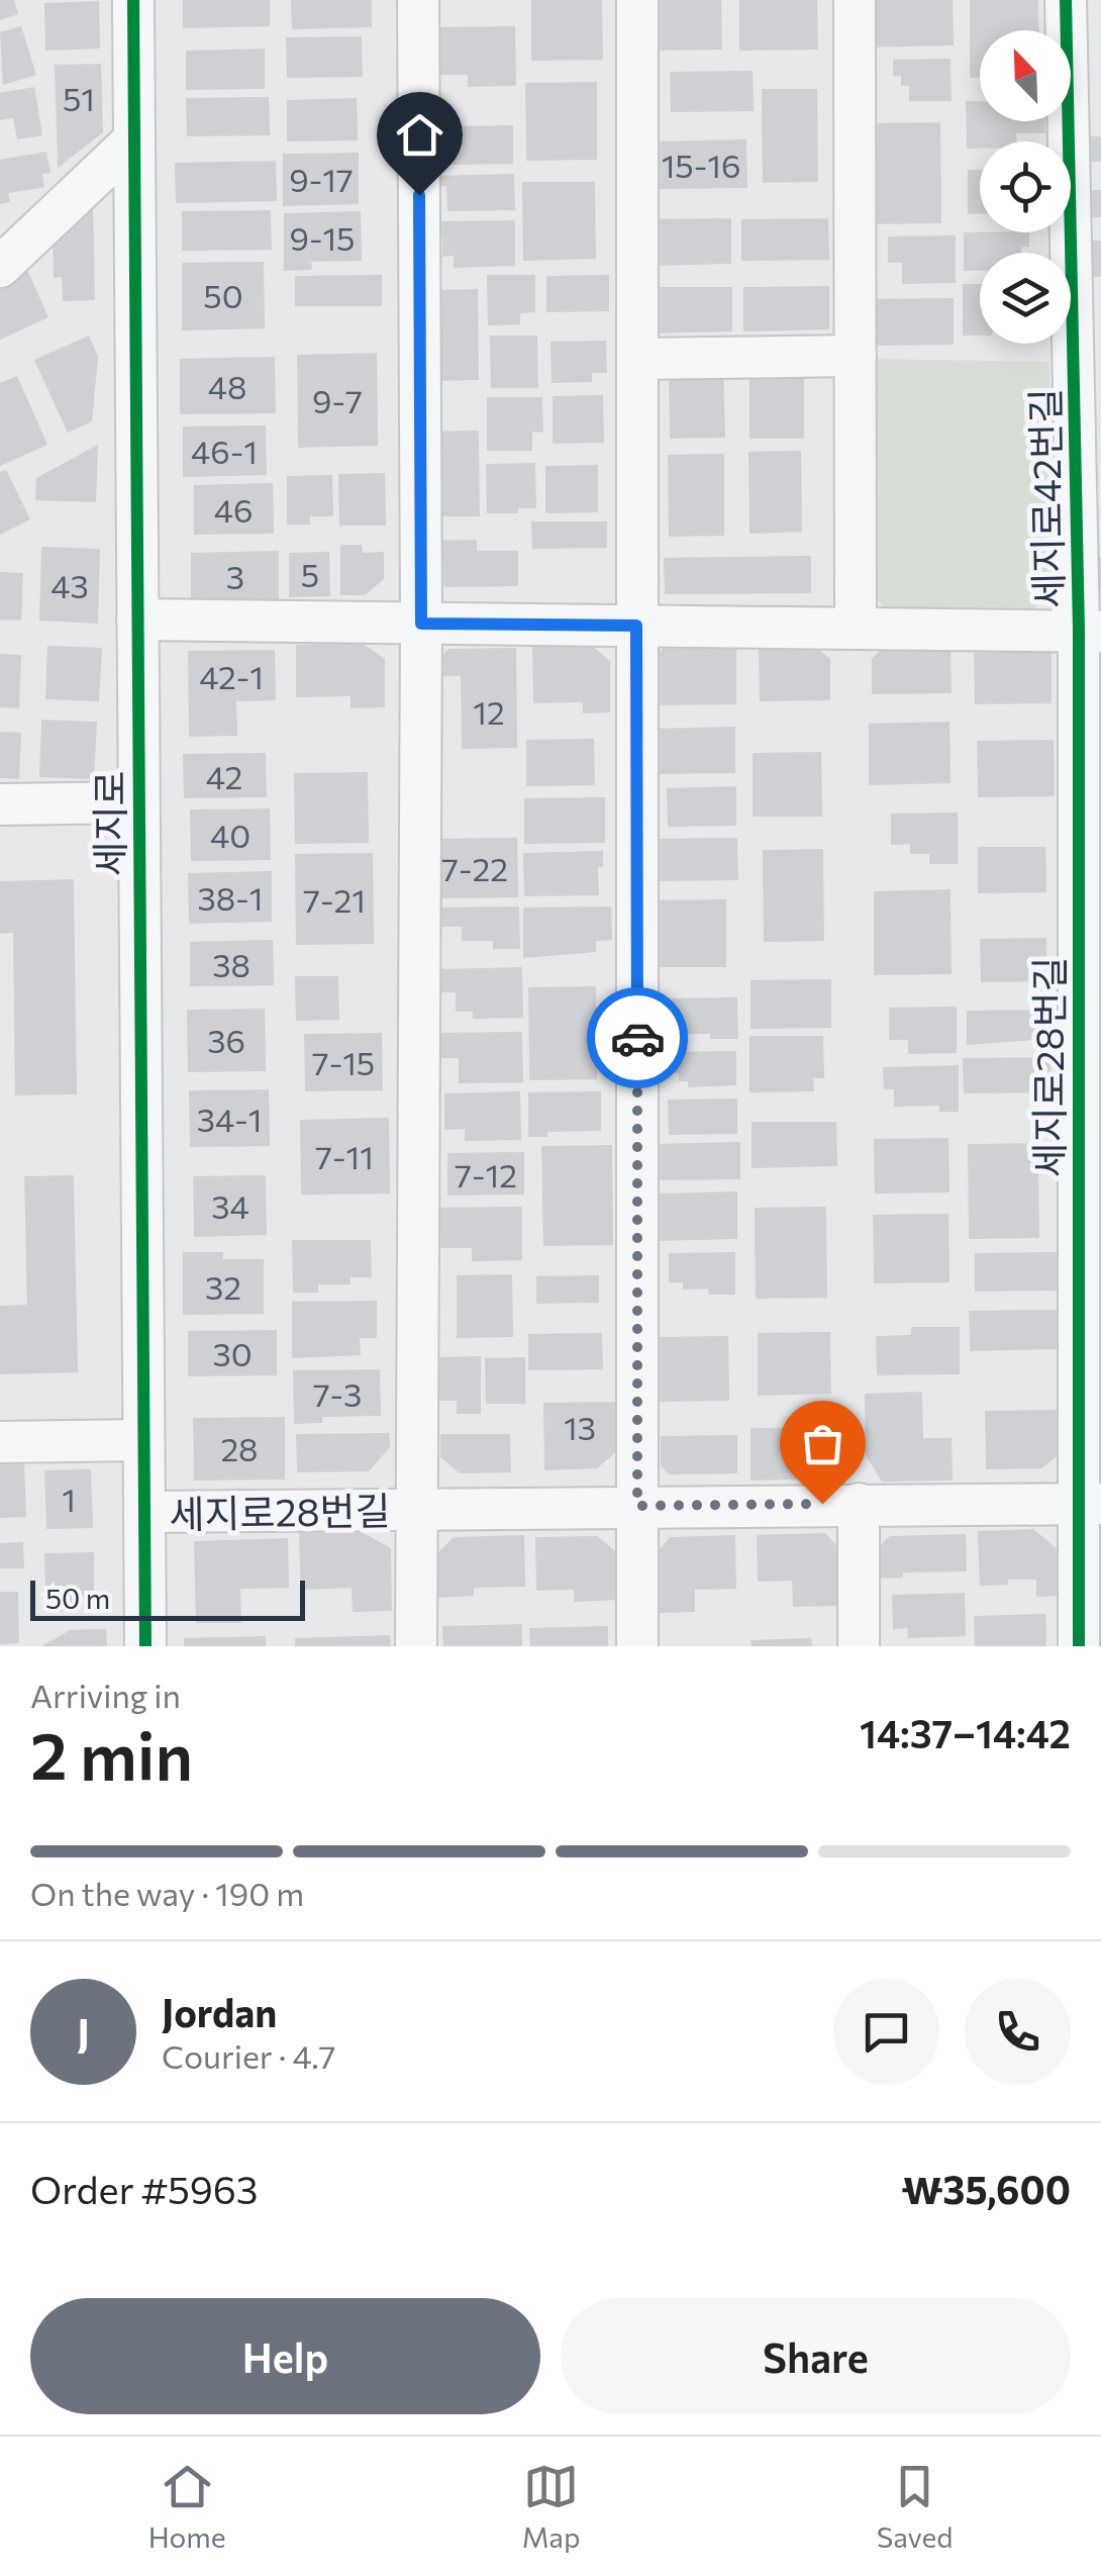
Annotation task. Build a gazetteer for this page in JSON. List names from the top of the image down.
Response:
{
  "streets": {
    "street": ["세지로42번길", "세지로", "세지로28번길"]
  },
  "crossings": [
    ["세지로42번길", "세지로"],
    ["세지로42번길", "세지로28번길"],
    ["세지로", "세지로28번길"]
  ],
  "house_numbers": [
    "51",
    "15-16",
    "9-17",
    "9-15",
    "50",
    "48",
    "9-7",
    "46-1",
    "46",
    "5",
    "3",
    "43",
    "42-1",
    "12",
    "42",
    "40",
    "7-22",
    "38-1",
    "7-21",
    "38",
    "36",
    "7-15",
    "34-1",
    "7-11",
    "7-12",
    "34",
    "32",
    "30",
    "7-3",
    "13",
    "28",
    "1"
  ],
  "scale_bar": "50 m",
  "north": "top left",
  "page": {
    "scale": "50 m",
    "heading": ["2 min", "Arriving in", "14:37–14:42"],
    "panel": [
      "Jordan",
      "Courier · 4.7",
      "Order #5963",
      "₩35,600"
    ],
    "bar": "On the way · 190 m",
    "round": "J",
    "buttons": ["Help", "Share"],
    "tabs": ["Home", "Map", "Saved"]
  }
}
